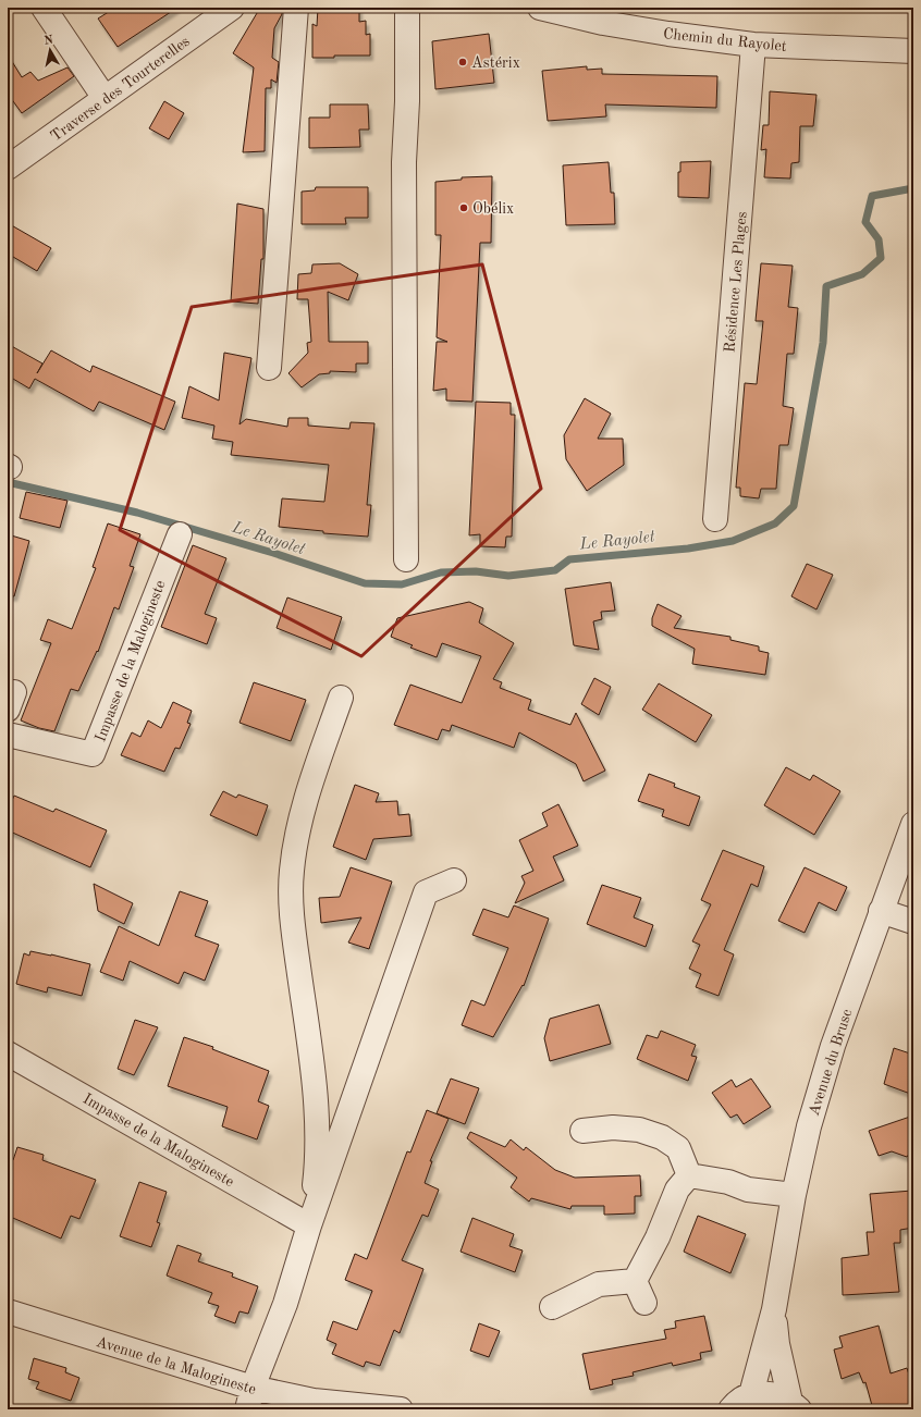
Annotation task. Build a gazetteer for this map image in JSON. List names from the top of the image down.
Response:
{
  "streets": {
    "street": [
      "Chemin du Rayolet",
      "Traverse des Tourterelles",
      "Résidence Les Plages",
      "Impasse de la Malogineste",
      "Avenue du Brusc",
      "Avenue de la Malogineste"
    ]
  },
  "crossings": [
    ["Chemin du Rayolet", "Résidence Les Plages"]
  ],
  "water": ["Le Rayolet"],
  "places": ["Astérix", "Obélix"],
  "north": "top"
}
